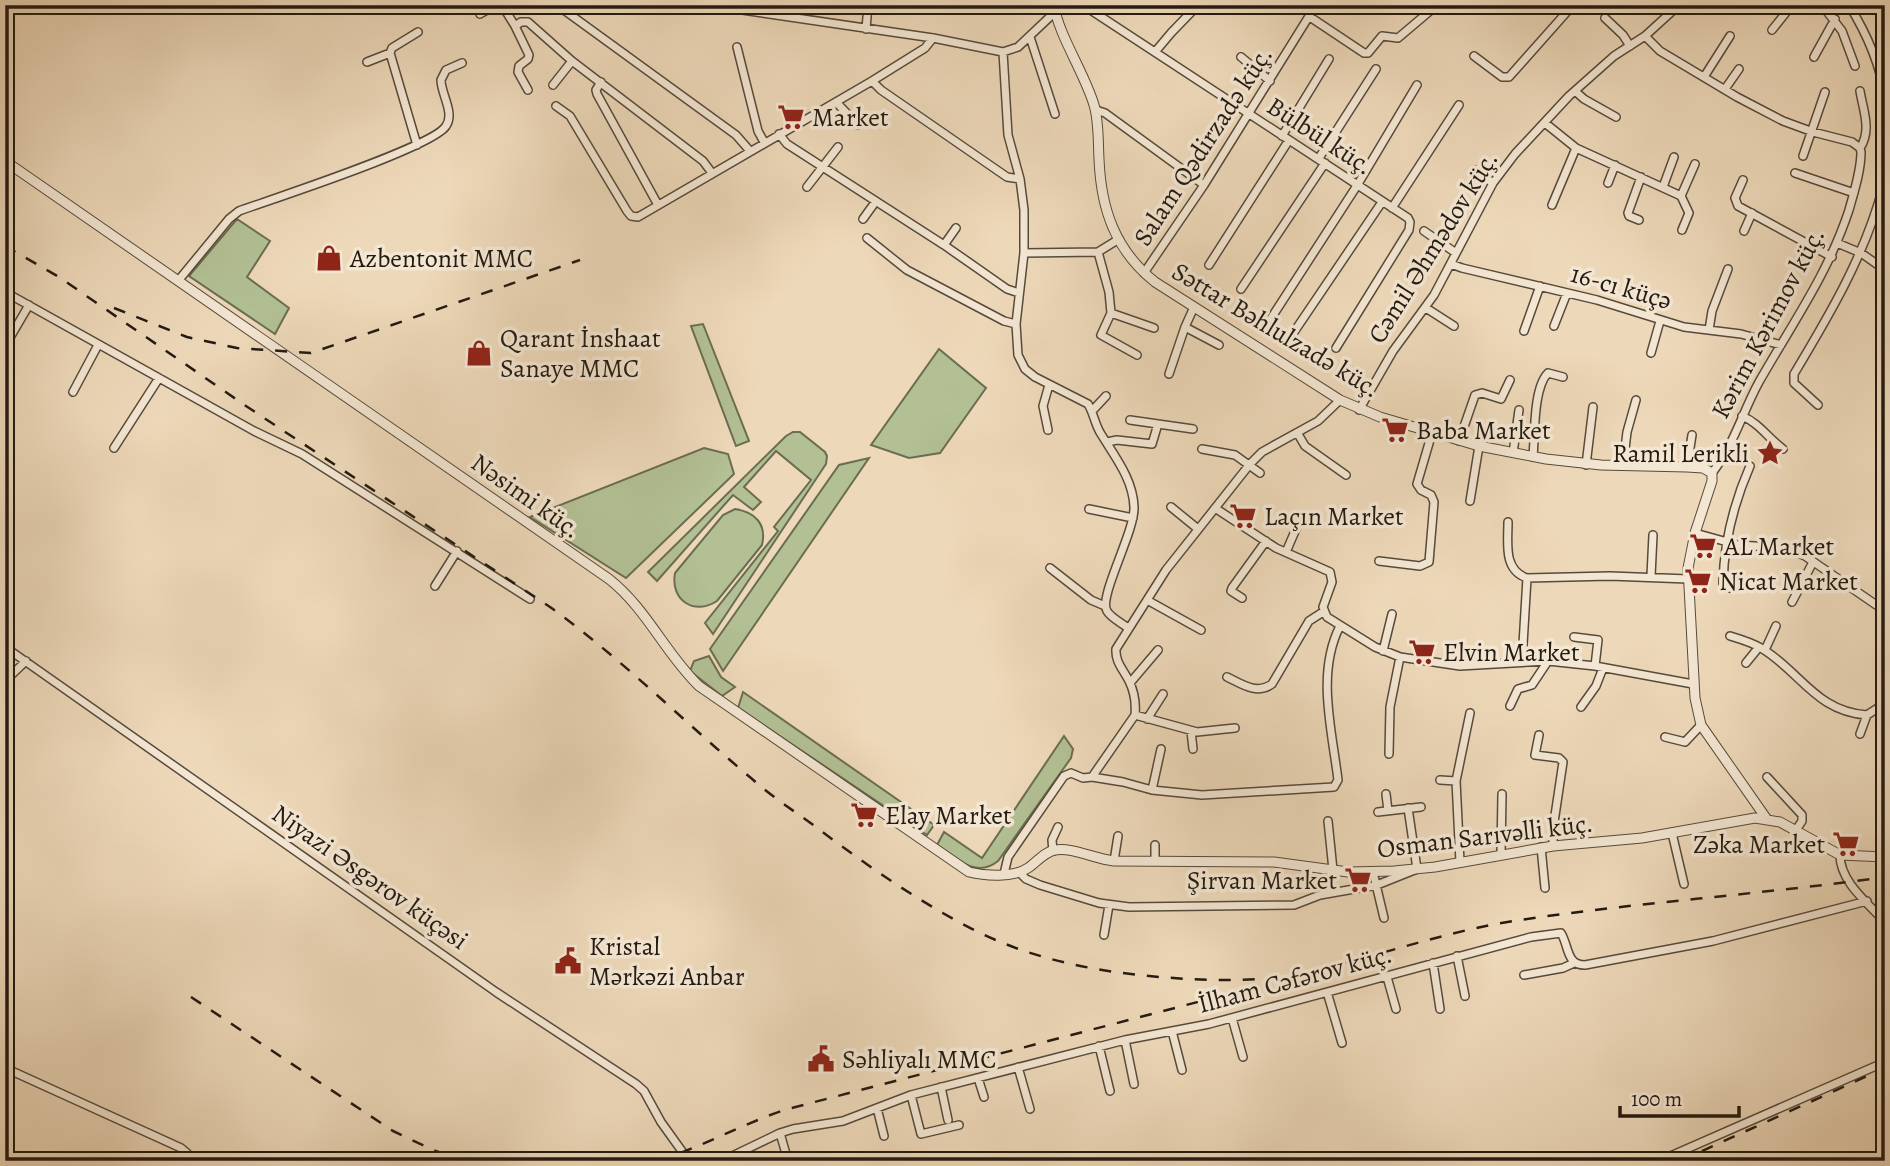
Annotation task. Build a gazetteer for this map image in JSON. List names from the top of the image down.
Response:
{
  "streets": {
    "street": [
      "Bülbül küç.",
      "Salam Qədirzadə küç.",
      "Cəmil Əhmədov küç.",
      "16-cı küçə",
      "Kərim Kərimov küç.",
      "Səttar Bəhlulzadə küç.",
      "Nəsimi küç.",
      "Osman Sarıvəlli küç.",
      "Niyazi Əsgərov küçəsi",
      "İlham Cəfərov küç."
    ]
  },
  "crossings": [
    ["Bülbül küç.", "Salam Qədirzadə küç."],
    ["Salam Qədirzadə küç.", "Səttar Bəhlulzadə küç."],
    ["Cəmil Əhmədov küç.", "16-cı küçə"],
    ["Cəmil Əhmədov küç.", "Səttar Bəhlulzadə küç."],
    ["16-cı küçə", "Kərim Kərimov küç."],
    ["Kərim Kərimov küç.", "Səttar Bəhlulzadə küç."],
    ["Kərim Kərimov küç.", "Osman Sarıvəlli küç."]
  ],
  "places": {
    "supermarket": [
      "Market",
      "Baba Market",
      "Laçın Market",
      "AL Market",
      "Nicat Market",
      "Elvin Market",
      "Elay Market",
      "Zəka Market",
      "Şirvan Market"
    ],
    "shop": ["Azbentonit MMC", "Qarant İnshaat Sanaye MMC"],
    "place": ["Ramil Lerikli"],
    "public building": ["Kristal Mərkəzi Anbar", "Səhliyalı MMC"]
  },
  "scale_bar": "100 m"
}
